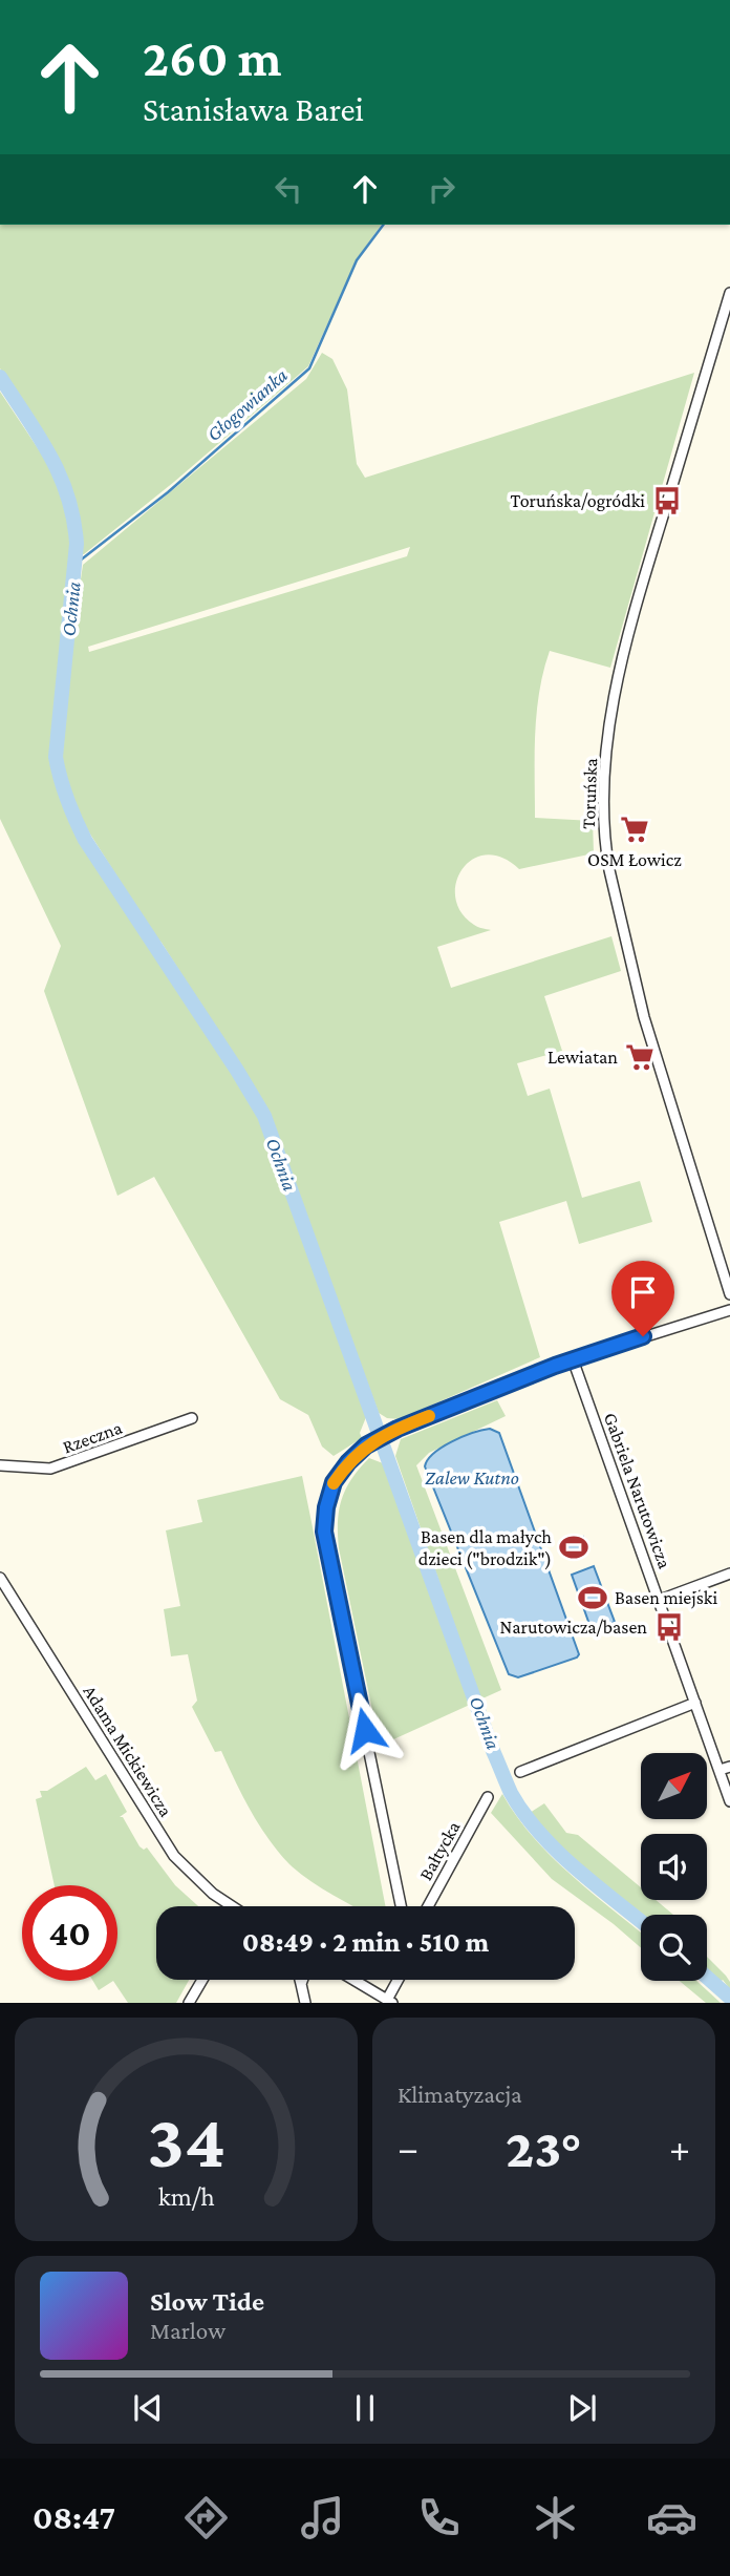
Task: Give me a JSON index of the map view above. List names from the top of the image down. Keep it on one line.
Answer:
{"streets":{"street":["Toruńska","Rzeczna","Gabriela Narutowicza","Adama Mickiewicza","Bałtycka"]},"water":["Głogowianka","Ochnia","Zalew Kutno"],"places":{"bus stop":["Toruńska/ogródki","Narutowicza/basen"],"supermarket":["OSM Łowicz","Lewiatan"],"sports":["Basen dla małych dzieci (\"brodzik\")","Basen miejski"]},"north":"top right","page":{"turn":["260 m","Stanisława Barei"],"limit":"40","trip":"08:49 · 2 min · 510 m","tile":"Klimatyzacja","heat":["−","23°","+"],"song":["Slow Tide","Marlow"],"tabs":"08:47","gauge":["34","km/h"]}}
